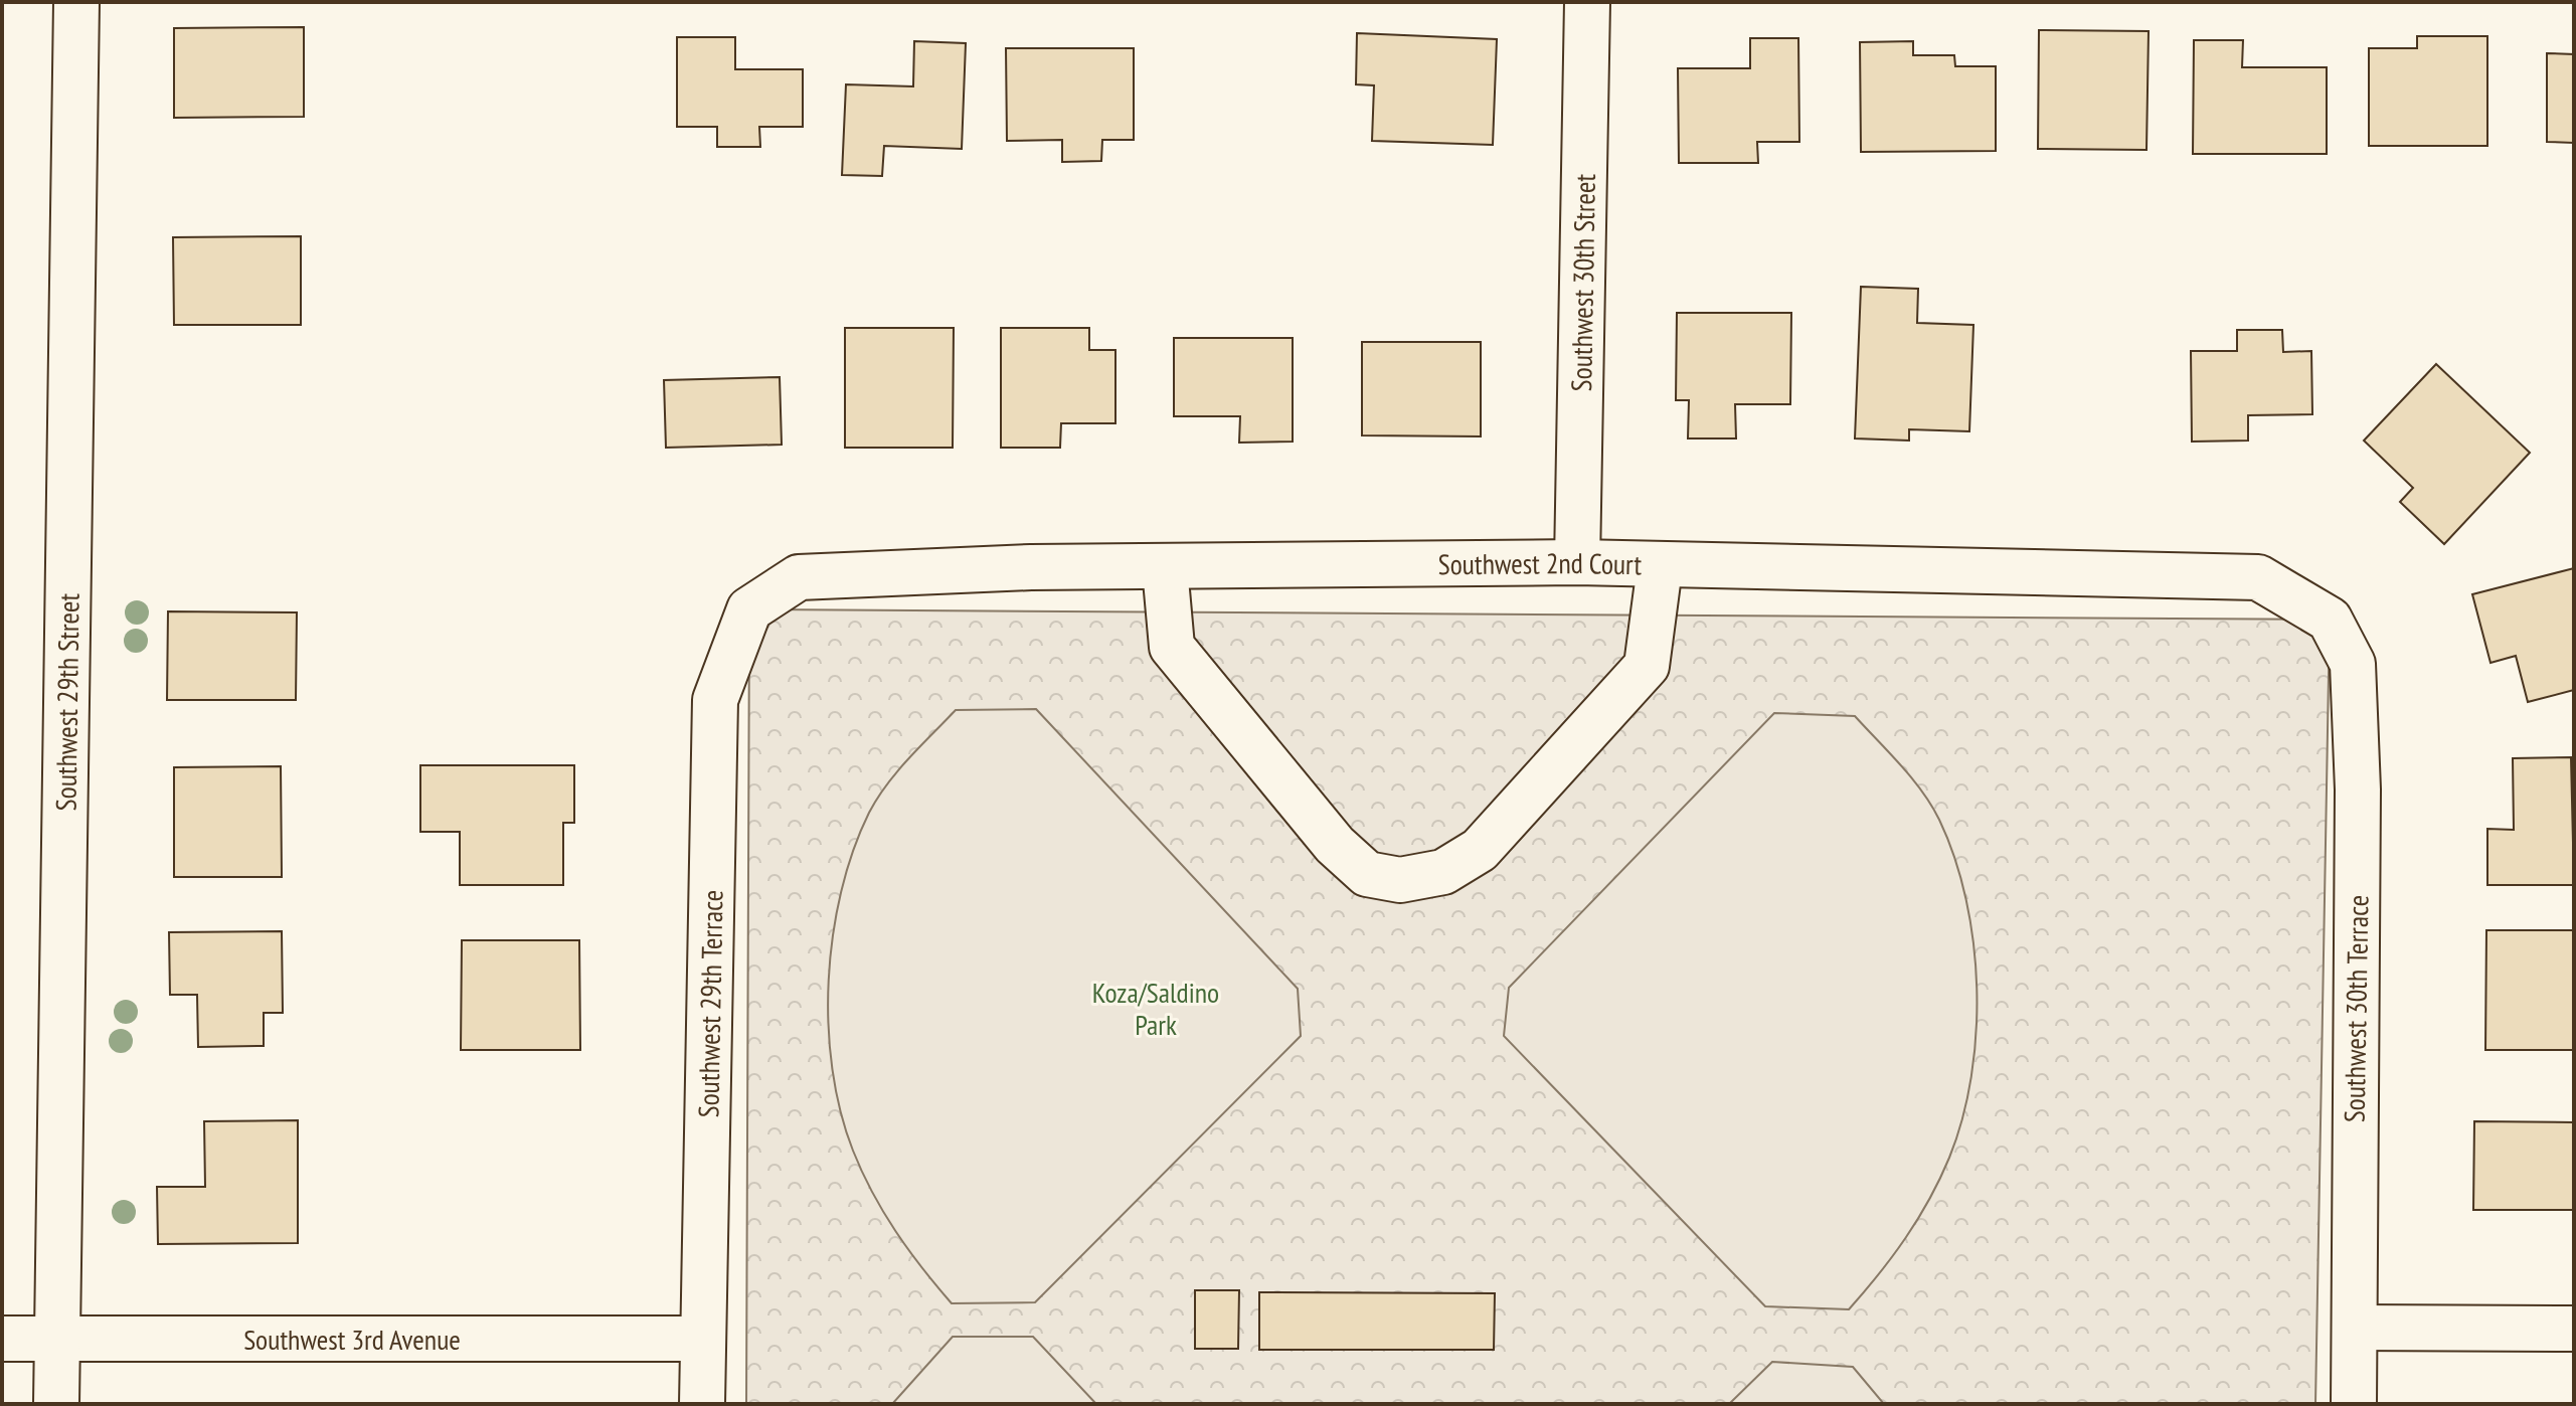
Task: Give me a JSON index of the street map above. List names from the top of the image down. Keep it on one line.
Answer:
{"streets":{"street":["Southwest 30th Street","Southwest 2nd Court","Southwest 29th Street","Southwest 29th Terrace","Southwest 30th Terrace","Southwest 3rd Avenue"]},"crossings":[["Southwest 30th Street","Southwest 2nd Court"],["Southwest 2nd Court","Southwest 29th Terrace"],["Southwest 2nd Court","Southwest 30th Terrace"],["Southwest 29th Street","Southwest 3rd Avenue"],["Southwest 29th Terrace","Southwest 3rd Avenue"]],"parks":["Koza/Saldino Park"]}
